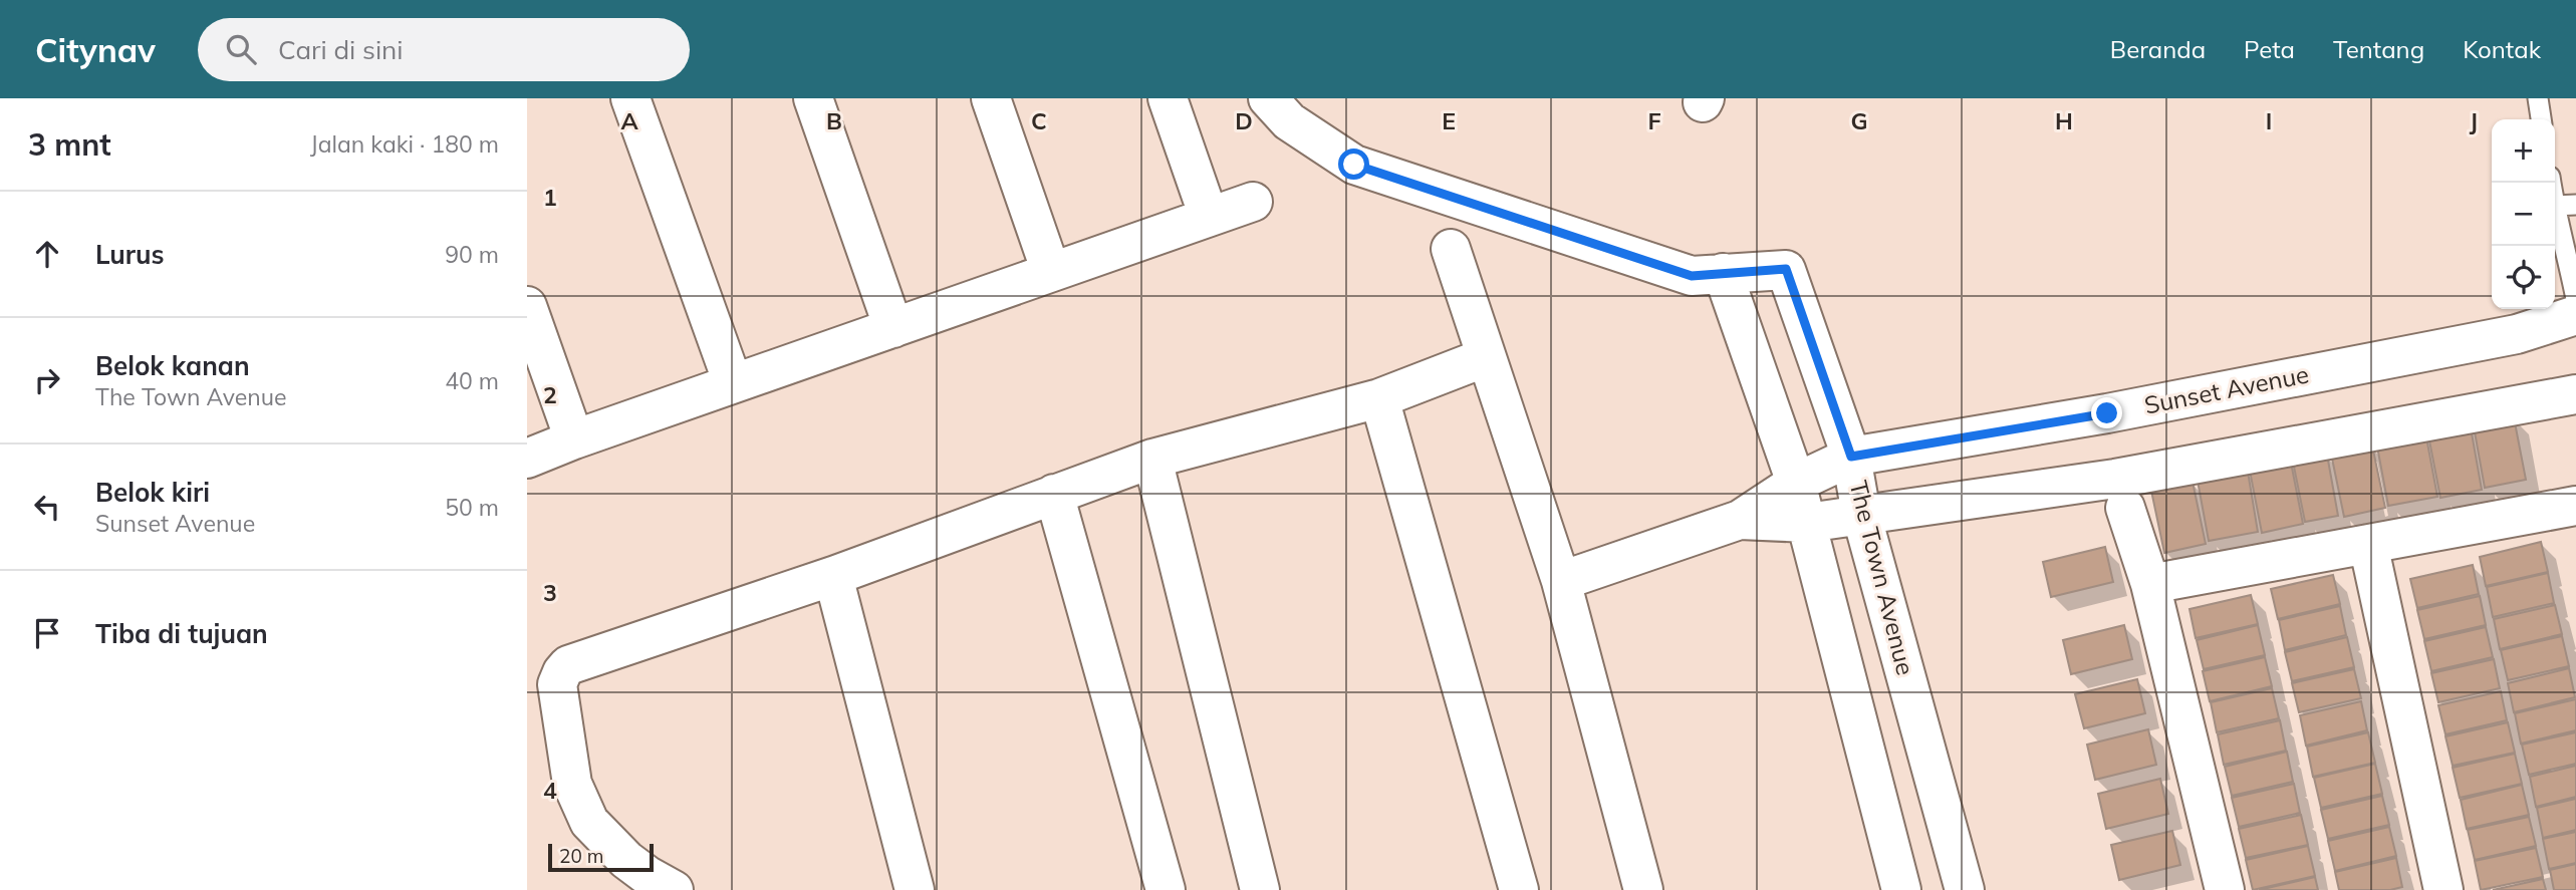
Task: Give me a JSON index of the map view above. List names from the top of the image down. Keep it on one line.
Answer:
{"streets":{"street":["Sunset Avenue","The Town Avenue"]},"crossings":[["Sunset Avenue","The Town Avenue"]],"scale_bar":"20 m","page":{"header":"Citynav","search":"Cari di sini","nav":["Beranda","Peta","Tentang","Kontak"],"heading":["3 mnt","Jalan kaki · 180 m"],"map_buttons":["+","−"],"list":[["Lurus","90 m"],["Belok kanan","The Town Avenue","40 m"],["Belok kiri","Sunset Avenue","50 m"],"Tiba di tujuan"],"scale":"20 m"},"grid":{"columns":["A","B","C","D","E","F","G","H","I","J"],"rows":["1","2","3","4"]}}
